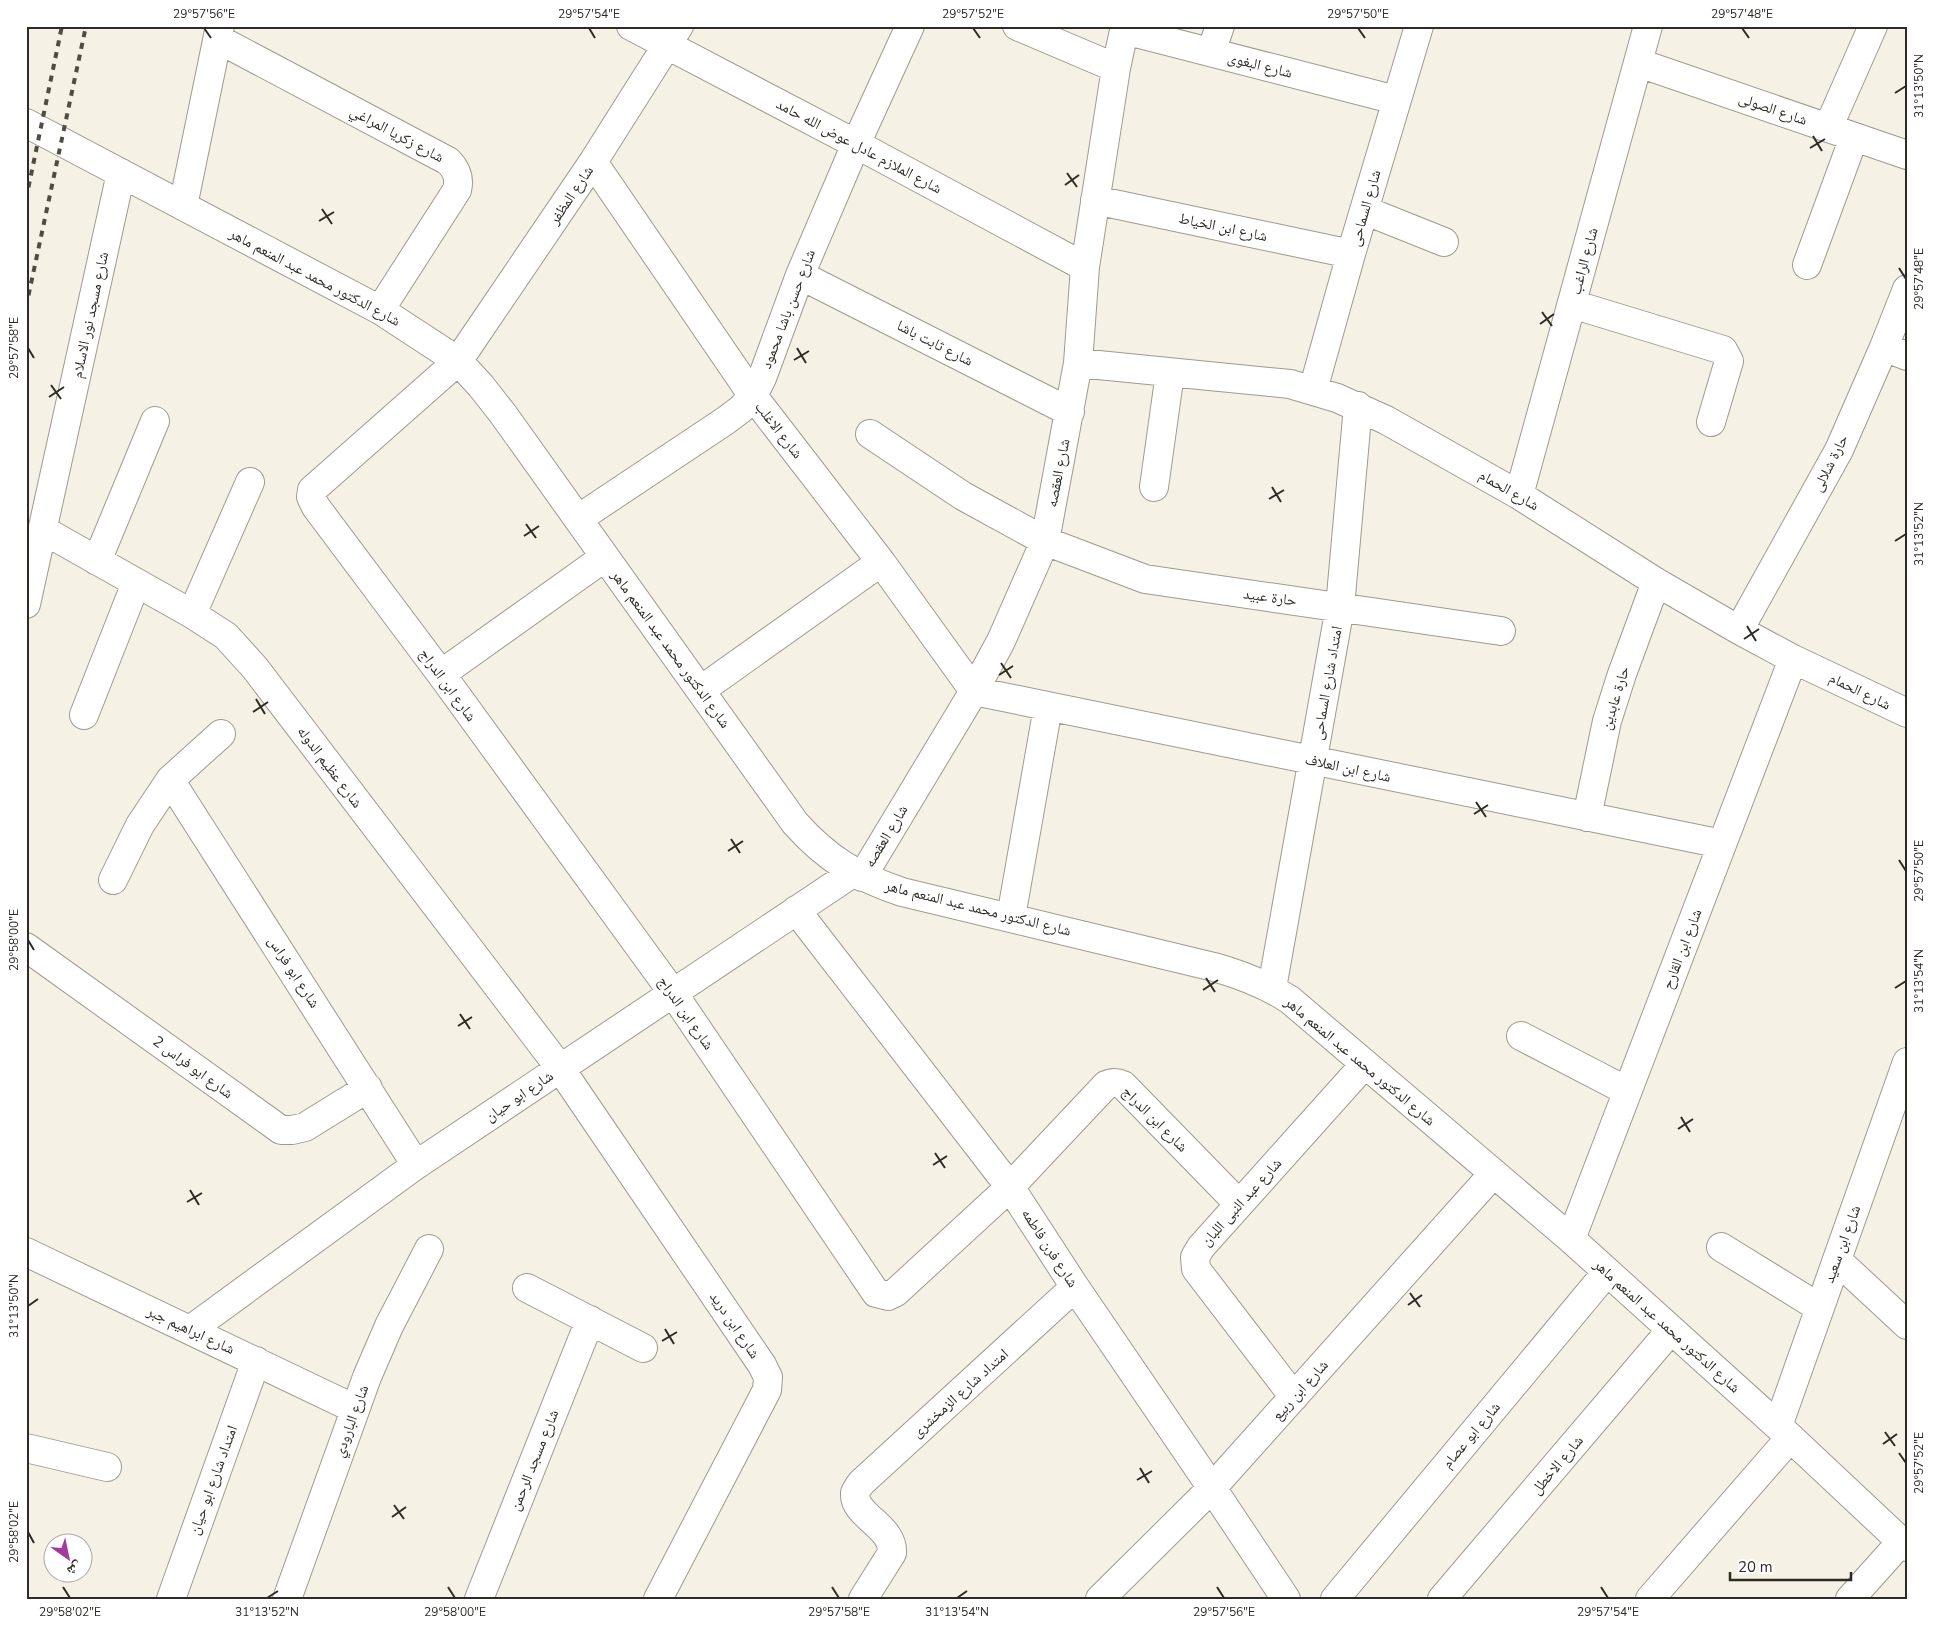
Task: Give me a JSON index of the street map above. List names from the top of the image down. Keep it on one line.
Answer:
{"streets":{"street":["شارع البغوى","شارع الصولى","شارع زكريا المراغي","شارع الملازم عادل عوض الله حامد","شارع المظفر","شارع السماحى","شارع ابن الخياط","شارع الراغب","شارع الدكتور محمد عبد المنعم ماهر","شارع حسن باشا محمود","شارع مسجد نور الاسلام","شارع ثابت باشا","شارع الاغلب","حارة شلالى","شارع العقصه","شارع الحمام","حارة عبيد","امتداد شارع السماحى","شارع ابن الدراج","حارة عابدين","شارع عظيم الدوله","شارع ابن العلاف","شارع ابن القارح","شارع ابو فراس","شارع ابو فراس 2","شارع ابو حيان","شارع عبد النبى اللبان","شارع ابن سعيد","شارع فرن فاطمه","شارع ابن دريد","شارع ابراهيم جبر","شارع ابن ربيع","امتداد شارع الزمخشرى","شارع البارودي","شارع ابو عصام","شارع مسجد الرحمن","شارع الاخطل","امتداد شارع ابو حيان"]},"crossings":[["شارع البغوى","شارع السماحى"],["شارع البغوى","شارع العقصه"],["شارع الصولى","شارع الراغب"],["شارع زكريا المراغي","شارع الدكتور محمد عبد المنعم ماهر"],["شارع الملازم عادل عوض الله حامد","شارع المظفر"],["شارع الملازم عادل عوض الله حامد","شارع حسن باشا محمود"],["شارع الملازم عادل عوض الله حامد","شارع العقصه"],["شارع المظفر","شارع الدكتور محمد عبد المنعم ماهر"],["شارع المظفر","شارع الاغلب"],["شارع المظفر","شارع ابن الدراج"],["شارع السماحى","شارع ابن الخياط"],["شارع السماحى","شارع الحمام"],["شارع ابن الخياط","شارع العقصه"],["شارع الراغب","شارع الحمام"],["شارع الدكتور محمد عبد المنعم ماهر","شارع حسن باشا محمود"],["شارع الدكتور محمد عبد المنعم ماهر","شارع مسجد نور الاسلام"],["شارع الدكتور محمد عبد المنعم ماهر","شارع العقصه"],["شارع الدكتور محمد عبد المنعم ماهر","امتداد شارع السماحى"],["شارع الدكتور محمد عبد المنعم ماهر","شارع ابن الدراج"],["شارع الدكتور محمد عبد المنعم ماهر","شارع ابن القارح"],["شارع الدكتور محمد عبد المنعم ماهر","شارع ابو حيان"],["شارع الدكتور محمد عبد المنعم ماهر","شارع عبد النبى اللبان"],["شارع الدكتور محمد عبد المنعم ماهر","شارع ابن سعيد"],["شارع الدكتور محمد عبد المنعم ماهر","شارع ابن ربيع"],["شارع الدكتور محمد عبد المنعم ماهر","شارع ابو عصام"],["شارع الدكتور محمد عبد المنعم ماهر","شارع الاخطل"],["شارع حسن باشا محمود","شارع ثابت باشا"],["شارع حسن باشا محمود","شارع الاغلب"],["شارع مسجد نور الاسلام","شارع عظيم الدوله"],["شارع ثابت باشا","شارع العقصه"],["شارع الاغلب","شارع العقصه"],["شارع الاغلب","شارع ابن العلاف"],["حارة شلالى","شارع الحمام"],["شارع العقصه","شارع الحمام"],["شارع العقصه","حارة عبيد"],["شارع العقصه","شارع ابن العلاف"],["شارع العقصه","شارع ابو حيان"],["شارع الحمام","امتداد شارع السماحى"],["شارع الحمام","حارة عابدين"],["شارع الحمام","شارع ابن القارح"],["حارة عبيد","امتداد شارع السماحى"],["امتداد شارع السماحى","شارع ابن العلاف"],["شارع ابن الدراج","شارع ابو حيان"],["شارع ابن الدراج","شارع عبد النبى اللبان"],["شارع ابن الدراج","شارع فرن فاطمه"],["حارة عابدين","شارع ابن العلاف"],["شارع عظيم الدوله","شارع ابو حيان"],["شارع عظيم الدوله","شارع ابن دريد"],["شارع ابن العلاف","شارع ابن القارح"],["شارع ابو فراس","شارع ابو فراس 2"],["شارع ابو فراس","شارع ابو حيان"],["شارع ابو حيان","شارع فرن فاطمه"],["شارع ابو حيان","شارع ابن دريد"],["شارع ابو حيان","شارع ابراهيم جبر"],["شارع عبد النبى اللبان","شارع ابن ربيع"],["شارع فرن فاطمه","شارع ابن ربيع"],["شارع فرن فاطمه","امتداد شارع الزمخشرى"],["شارع ابراهيم جبر","شارع البارودي"],["شارع ابراهيم جبر","امتداد شارع ابو حيان"]],"scale_bar":"20 m","north":"bottom right","coordinates":["29°57'56\"E","29°57'54\"E","29°57'52\"E","29°57'50\"E","29°57'48\"E","31°13'50\"N","29°57'58\"E","31°13'52\"N","29°58'00\"E","31°13'54\"N","29°58'02\"E"]}
